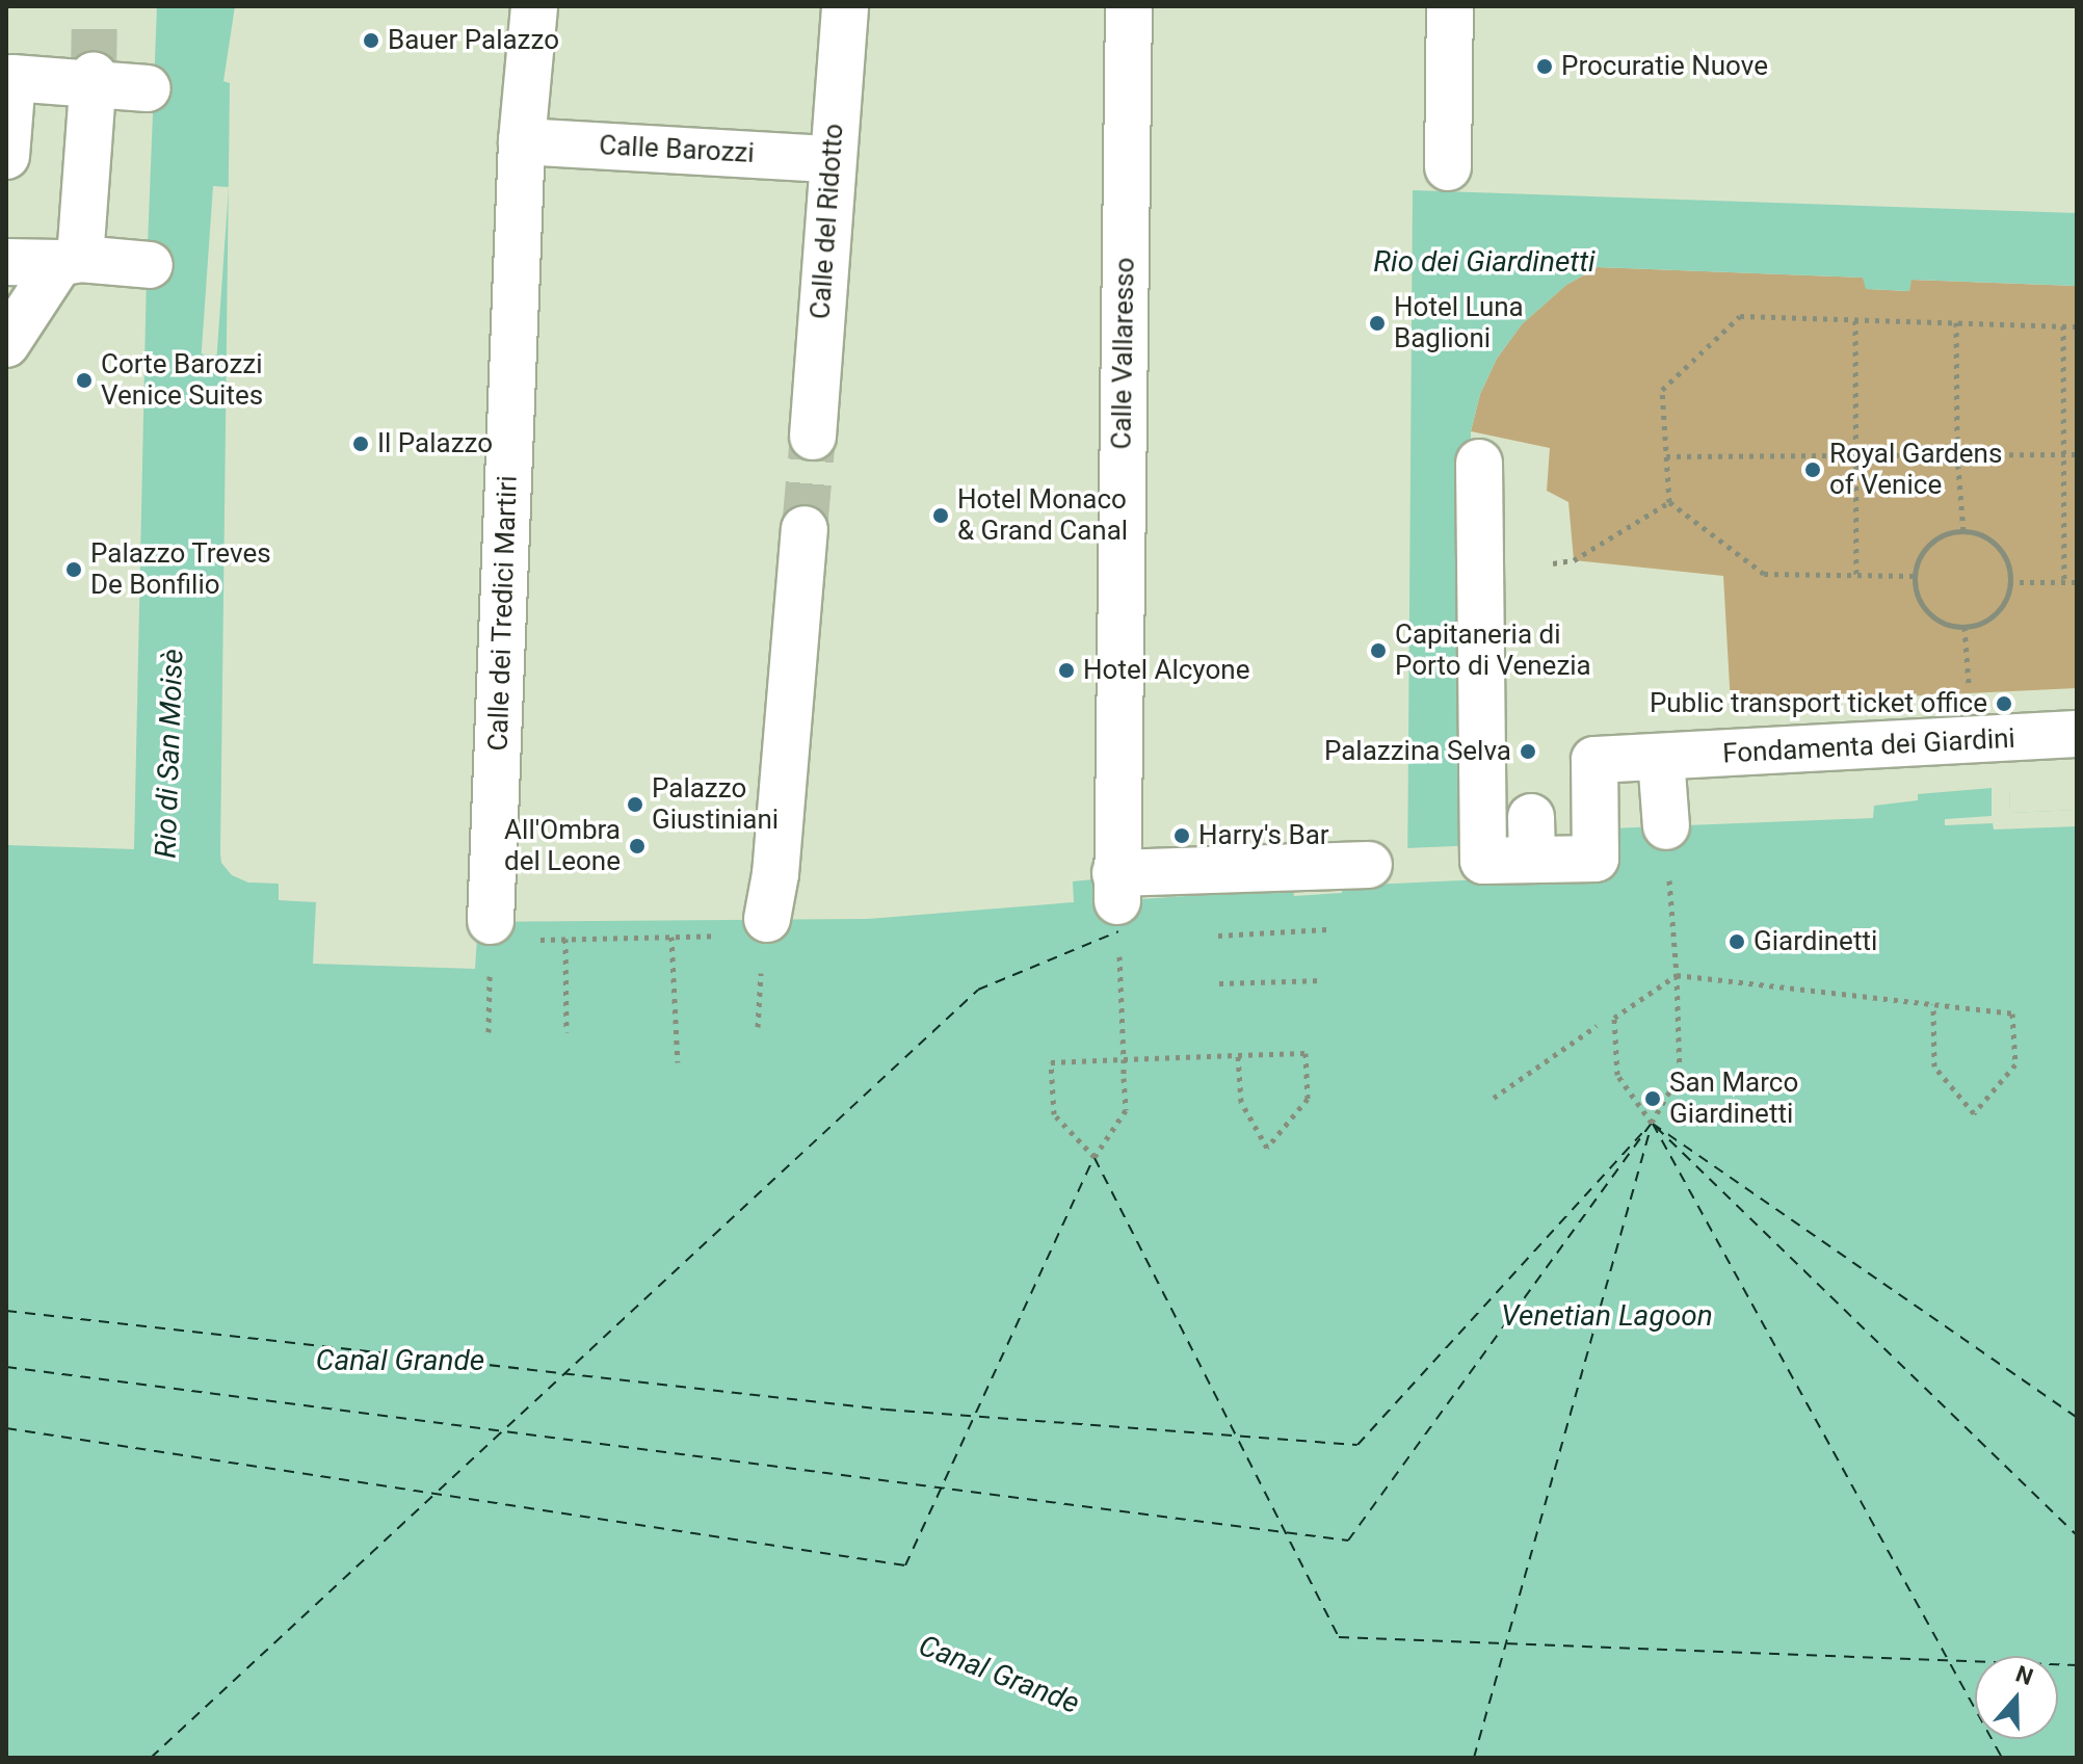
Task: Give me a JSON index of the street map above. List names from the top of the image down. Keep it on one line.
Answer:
{"streets":{"street":["Calle Barozzi","Calle del Ridotto","Calle Vallaresso","Calle dei Tredici Martiri","Fondamenta dei Giardini"]},"crossings":[["Calle Barozzi","Calle del Ridotto"],["Calle Barozzi","Calle dei Tredici Martiri"]],"water":["Rio dei Giardinetti","Rio di San Moisè","Venetian Lagoon","Canal Grande"],"places":["Bauer Palazzo","Procuratie Nuove","Hotel Luna Baglioni","Corte Barozzi Venice Suites","Il Palazzo","Royal Gardens of Venice","Hotel Monaco & Grand Canal","Palazzo Treves De Bonfilio","Capitaneria di Porto di Venezia","Hotel Alcyone","Public transport ticket office","Palazzina Selva","Palazzo Giustiniani","Harry's Bar","All'Ombra del Leone","Giardinetti","San Marco Giardinetti"],"north":"top"}
